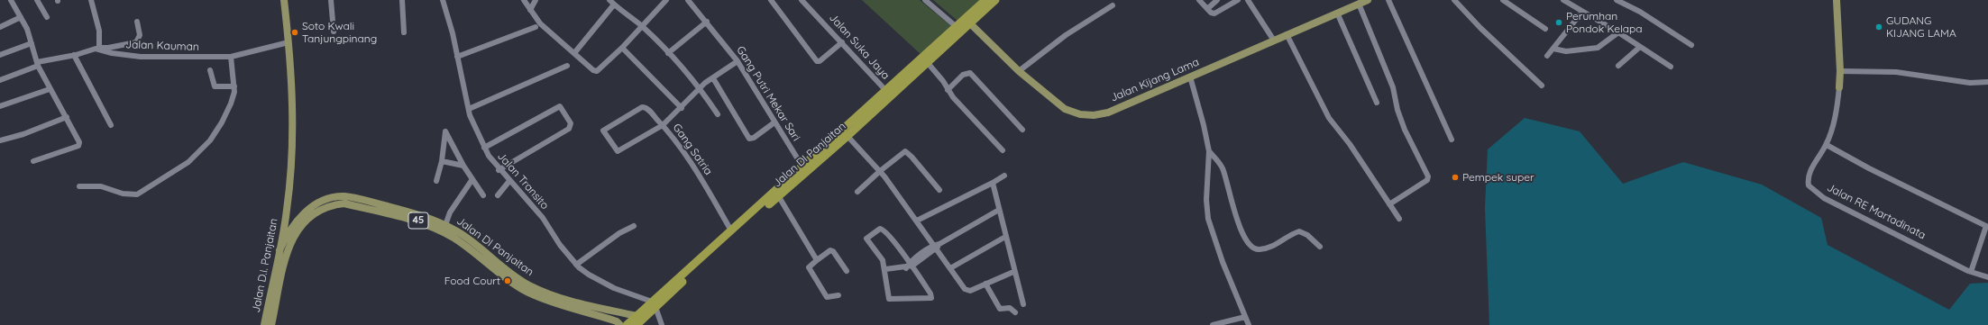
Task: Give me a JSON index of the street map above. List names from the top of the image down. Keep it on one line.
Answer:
{"streets":{"highway":["Jalan DI Panjaitan"],"main road":["Jalan Kijang Lama","Jalan RE Martadinata","45","Jalan D.I. Panjaitan"],"street":["Jalan Kauman","Jalan Suka Jaya","Gang Putri Mekar Sari","Gang Satria","Jalan Transito"]},"crossings":[["Jalan Kauman","45"],["Jalan Suka Jaya","Jalan DI Panjaitan"],["Jalan Kijang Lama","Jalan DI Panjaitan"],["Gang Putri Mekar Sari","Jalan DI Panjaitan"],["Gang Satria","Jalan DI Panjaitan"],["Jalan DI Panjaitan","Jalan Transito"],["Jalan DI Panjaitan","Jalan D.I. Panjaitan"],["45","Jalan D.I. Panjaitan"]],"places":["Perumhan Pondok Kelapa","GUDANG KIJANG LAMA","Soto Kwali Tanjungpinang","Pempek super","Food Court"]}
